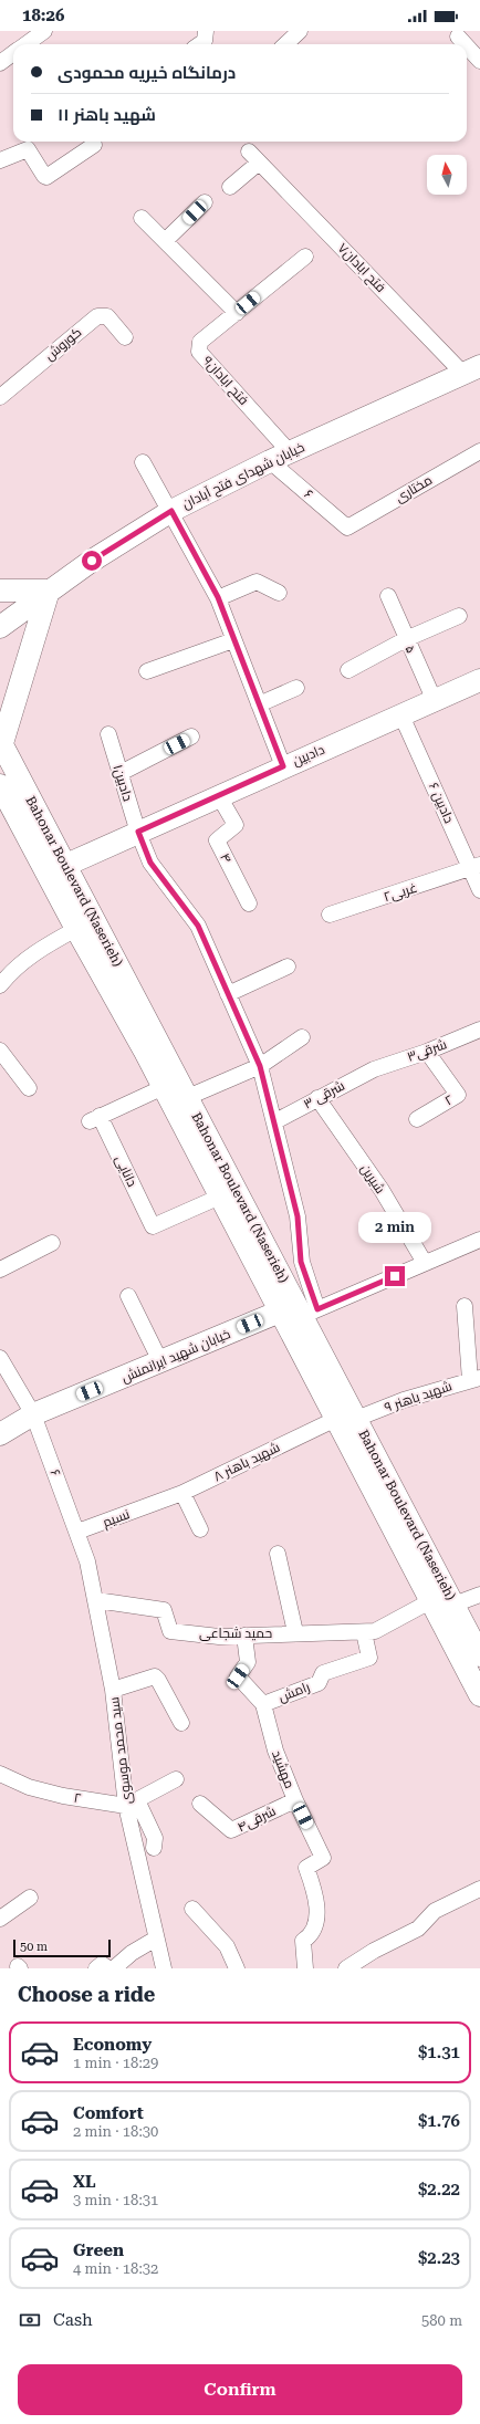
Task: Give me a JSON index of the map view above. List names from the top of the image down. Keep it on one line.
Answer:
{"streets":{"main road":["خیابان شهدای فتح آبادان","دادبین","Bahonar Boulevard (Naserieh)","خیابان شهید ایرانمنش"],"street":["فتح ابادان۷","کوروش","فتح ابادان۹","مختاری","۶","۵","دادبین۱","دادبین ۶","۴","غربی۲","شرقی۳","۳ شرقی","۲","دانایی","شیرین","شهید باهنر ۹","شهید باهنر ۸","نسیم","حمید شجاعی","رامش","سید محمد موسوی","مهشید","شرقی۴"]},"crossings":[["فتح ابادان۷","خیابان شهدای فتح آبادان"],["فتح ابادان۹","خیابان شهدای فتح آبادان"],["خیابان شهدای فتح آبادان","۶"],["مختاری","۶"],["۶","خیابان شهید ایرانمنش"],["۶","نسیم"],["۶","سید محمد موسوی"],["۵","دادبین"],["دادبین","دادبین۱"],["دادبین","دادبین ۶"],["دادبین","۴"],["دادبین","Bahonar Boulevard (Naserieh)"],["دادبین۱","Bahonar Boulevard (Naserieh)"],["دادبین۱","۳ شرقی"],["دادبین ۶","غربی۲"],["Bahonar Boulevard (Naserieh)","دانایی"],["Bahonar Boulevard (Naserieh)","خیابان شهید ایرانمنش"],["Bahonar Boulevard (Naserieh)","شهید باهنر ۹"],["Bahonar Boulevard (Naserieh)","شهید باهنر ۸"],["شرقی۳","۳ شرقی"],["شرقی۳","۲"],["۳ شرقی","شیرین"],["۲","سید محمد موسوی"],["شهید باهنر ۹","شهید باهنر ۸"],["شهید باهنر ۸","نسیم"],["نسیم","سید محمد موسوی"],["حمید شجاعی","رامش"],["حمید شجاعی","سید محمد موسوی"],["رامش","مهشید"],["مهشید","شرقی۴"]],"scale_bar":"50 m","north":"top","page":{"status":"18:26","banner":["درمانگاه خیریه محمودی","شهید باهنر ۱۱"],"bubble":"2 min","scale":"50 m","heading":"Choose a ride","list":[{"name":"Economy","note":"1 min · 18:29","value":"$1.31"},{"name":"Comfort","note":"2 min · 18:30","value":"$1.76"},{"name":"XL","note":"3 min · 18:31","value":"$2.22"},{"name":"Green","note":"4 min · 18:32","value":"$2.23"}],"pay":["Cash","580 m"],"buttons":"Confirm"}}
